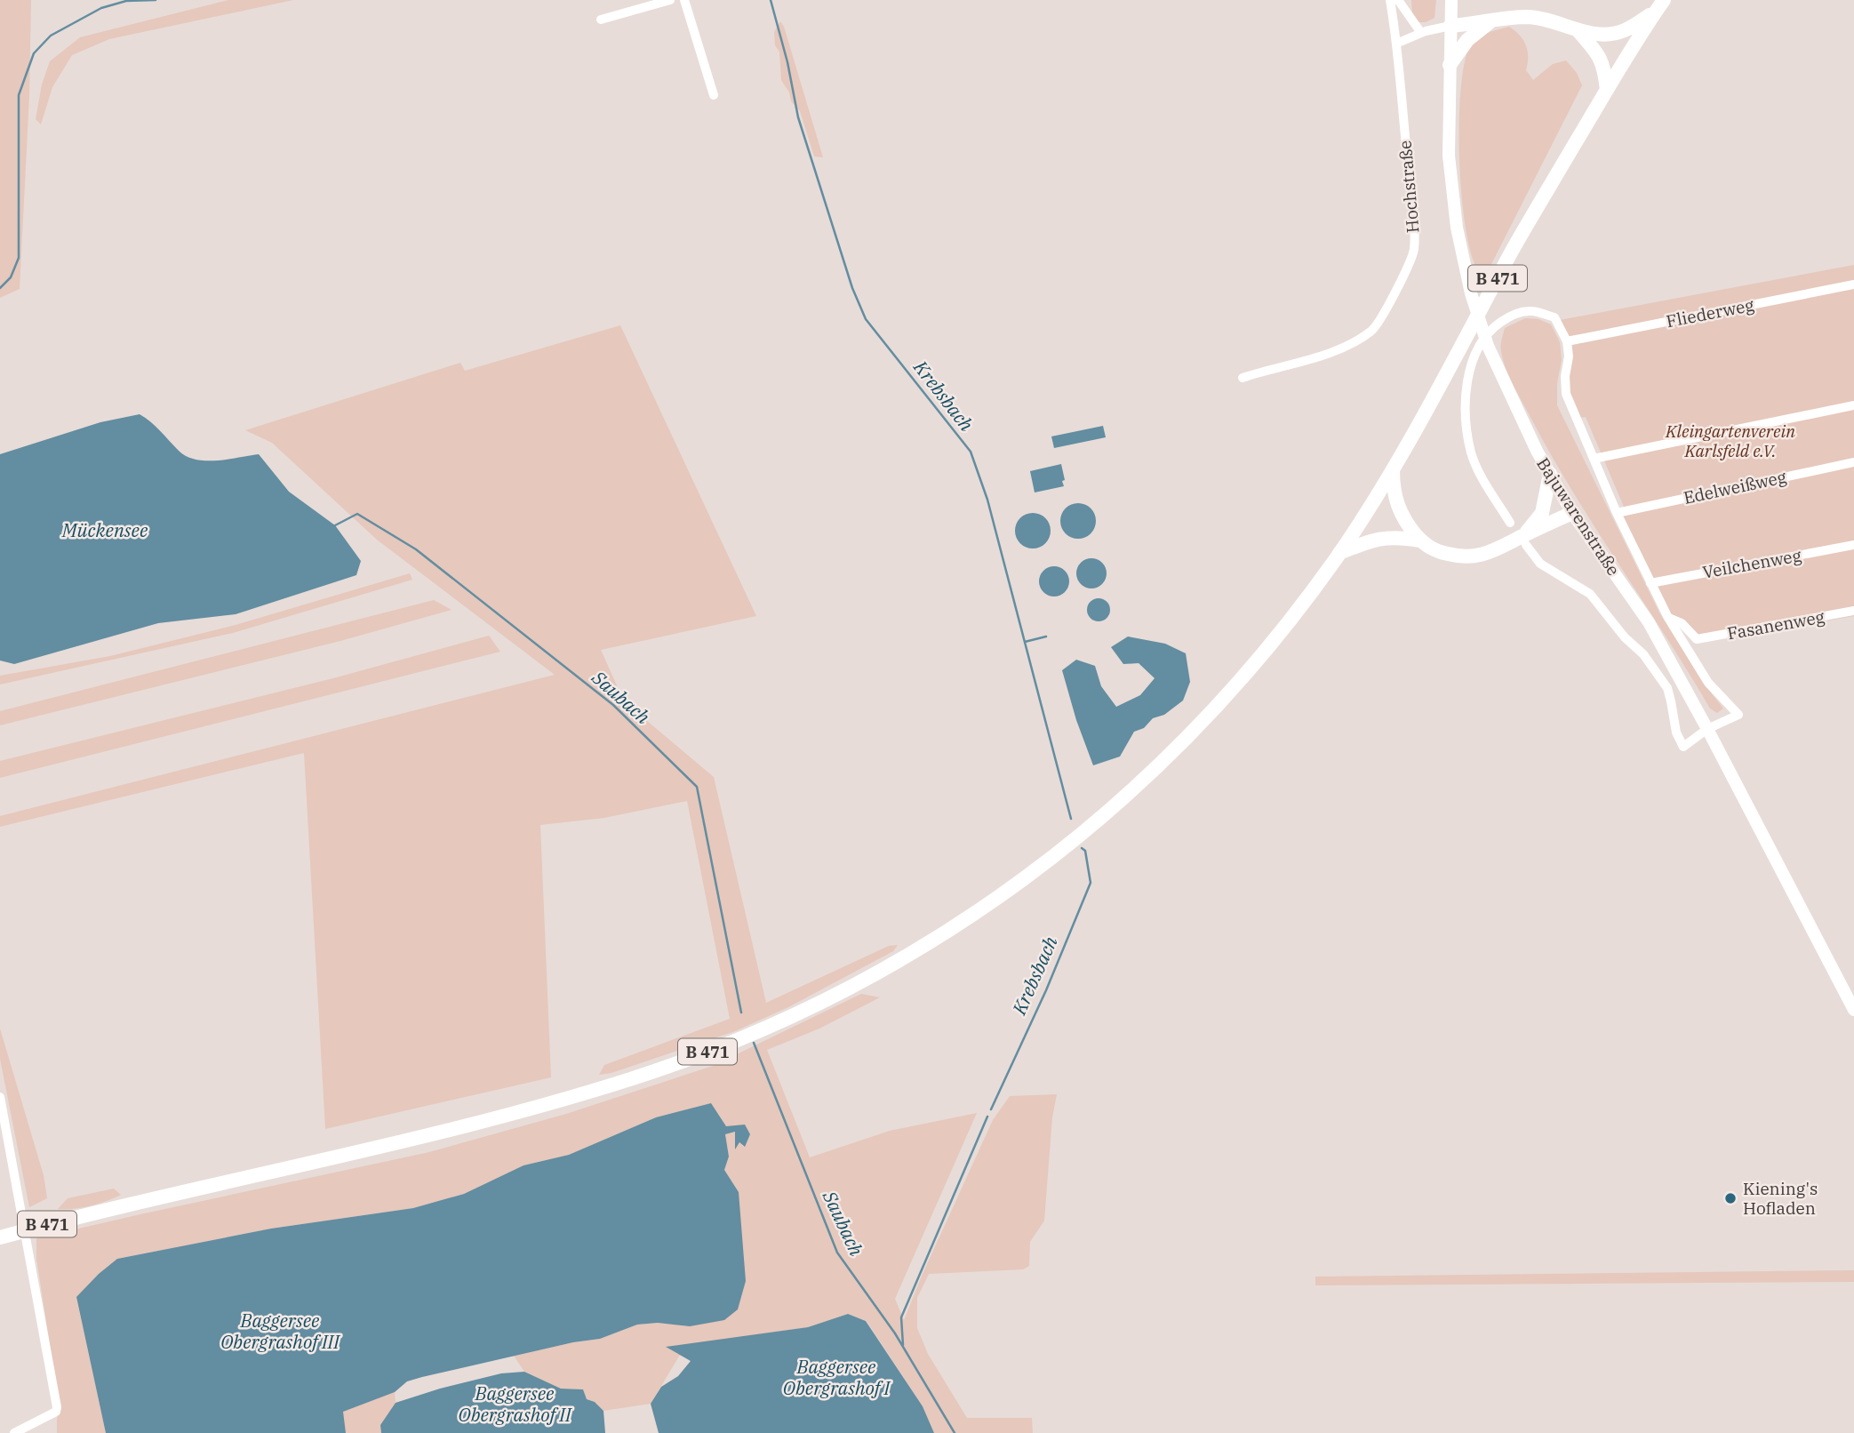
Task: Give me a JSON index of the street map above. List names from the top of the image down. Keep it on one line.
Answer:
{"streets":{"highway":["B 471"],"main road":["Bajuwarenstraße"],"street":["Hochstraße","Fliederweg","Edelweißweg","Veilchenweg","Fasanenweg"]},"crossings":[["Fliederweg","Bajuwarenstraße"],["Edelweißweg","Bajuwarenstraße"],["Bajuwarenstraße","Veilchenweg"],["Bajuwarenstraße","Fasanenweg"]],"water":["Krebsbach","Mückensee","Saubach","Baggersee Obergrashof III","Baggersee Obergrashof I","Baggersee Obergrashof II"],"parks":["Kleingartenverein Karlsfeld e.V."],"places":["Kiening's Hofladen"]}
